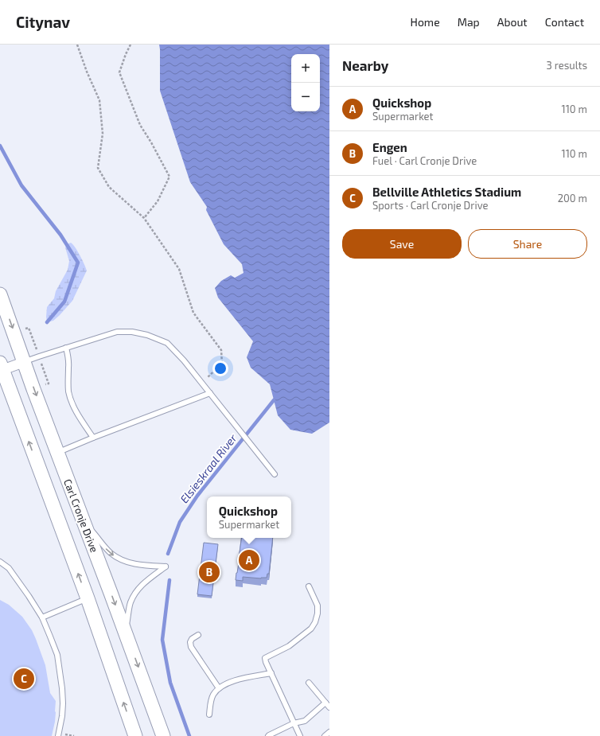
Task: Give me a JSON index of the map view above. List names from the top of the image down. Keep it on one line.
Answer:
{"streets":{"main road":["Carl Cronje Drive"]},"water":["Elsieskraal River"],"page":{"header":"Citynav","nav":["Home","Map","About","Contact"],"heading":["Nearby","3 results"],"map_buttons":["+","−"],"list":[{"mark":"A","name":"Quickshop","note":"Supermarket","value":"110 m"},{"mark":"B","name":"Engen","note":"Fuel · Carl Cronje Drive","value":"110 m"},{"mark":"C","name":"Bellville Athletics Stadium","note":"Sports · Carl Cronje Drive","value":"200 m"}],"buttons":["Save","Share"],"popup":["Quickshop","Supermarket"],"pins":["A","B","C"]}}
